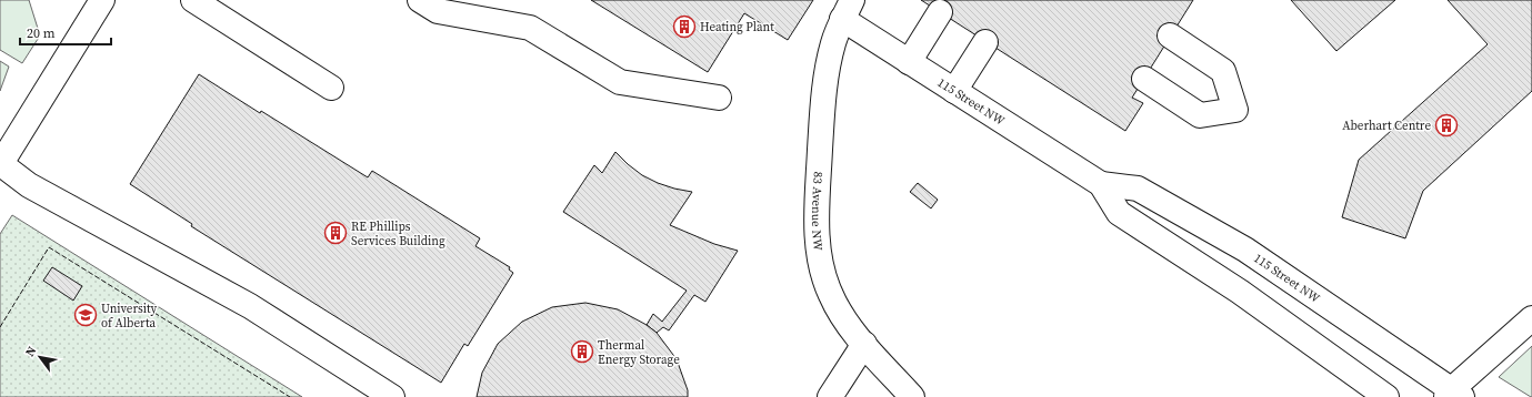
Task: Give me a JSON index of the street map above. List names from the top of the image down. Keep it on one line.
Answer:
{"streets":{"street":["115 Street NW","83 Avenue NW"]},"crossings":[["115 Street NW","83 Avenue NW"]],"places":{"building":["Heating Plant","Aberhart Centre","RE Phillips Services Building","Thermal Energy Storage"],"school or university":["University of Alberta"]},"scale_bar":"20 m","north":"top left"}
